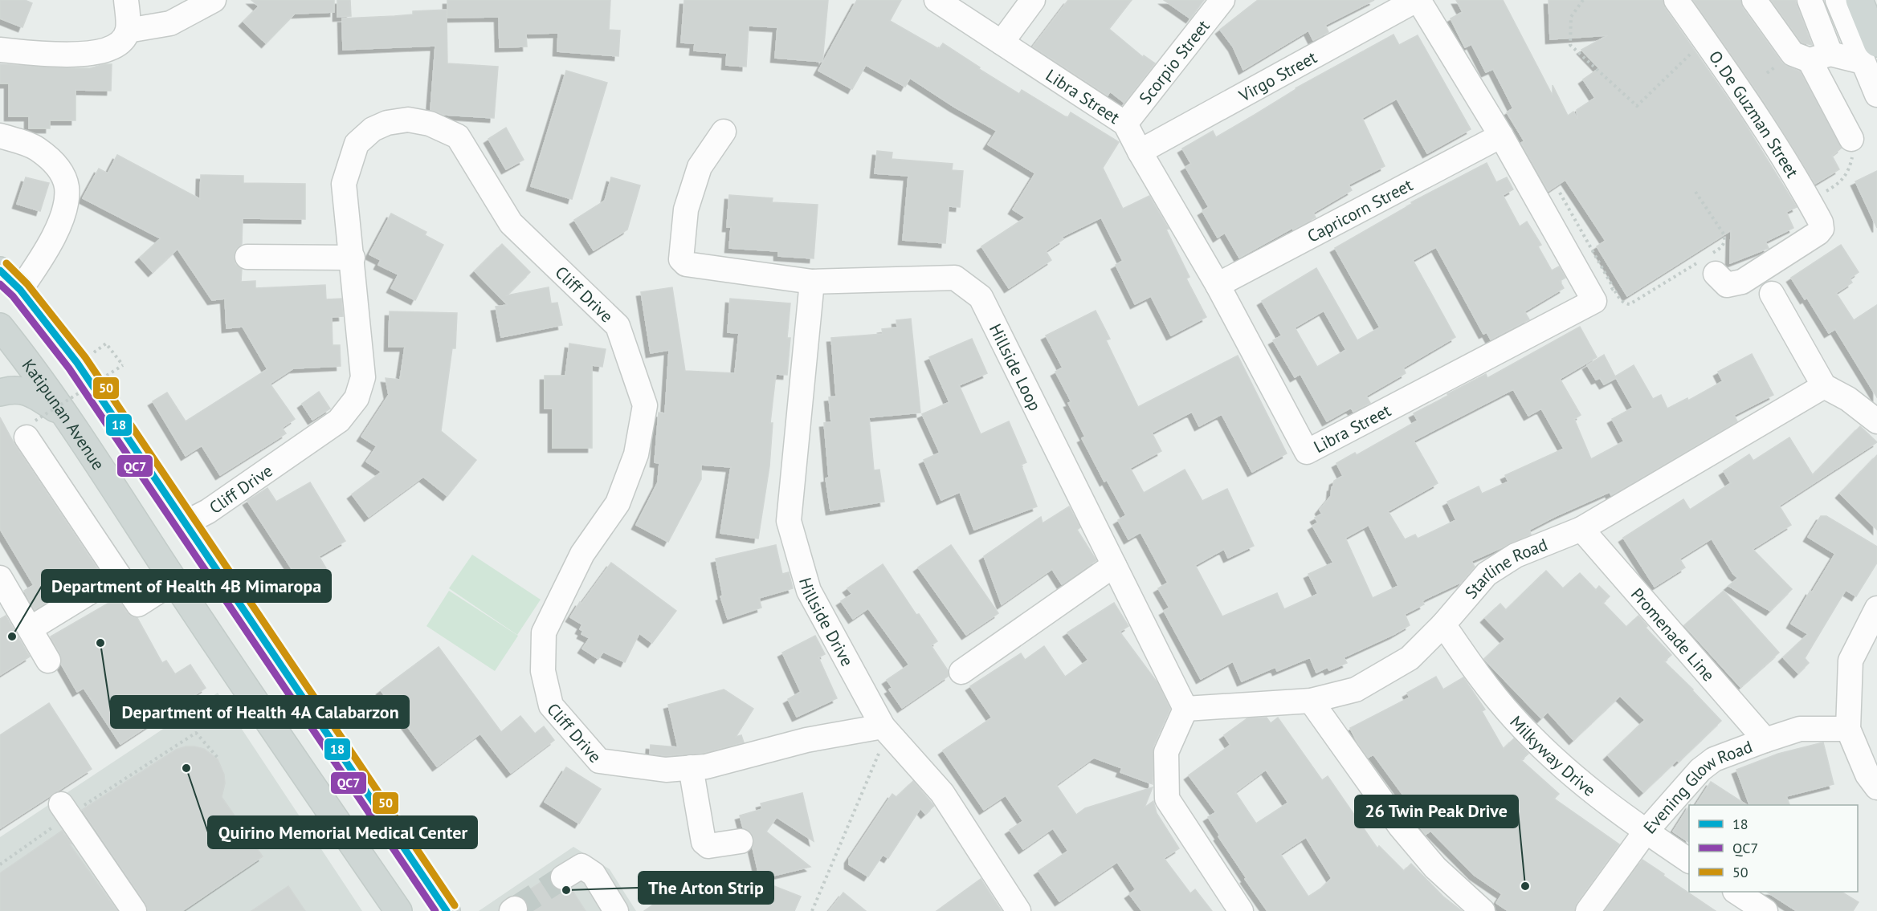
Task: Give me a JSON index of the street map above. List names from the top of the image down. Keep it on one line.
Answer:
{"streets":{"main road":["Katipunan Avenue"],"street":["Scorpio Street","Virgo Street","Libra Street","O. De Guzman Street","Capricorn Street","Cliff Drive","Hillside Loop","Starline Road","Hillside Drive","Promenade Line","Milkyway Drive","Evening Glow Road"]},"crossings":[["Scorpio Street","Libra Street"],["Virgo Street","Libra Street"],["Libra Street","Capricorn Street"],["Cliff Drive","Hillside Drive"],["Hillside Loop","Starline Road"],["Hillside Loop","Hillside Drive"],["Starline Road","Promenade Line"],["Starline Road","Milkyway Drive"],["Promenade Line","Evening Glow Road"],["Milkyway Drive","Evening Glow Road"]],"places":["Department of Health 4B Mimaropa","Department of Health 4A Calabarzon","Quirino Memorial Medical Center","26 Twin Peak Drive","The Arton Strip"],"lines":["transit line 50","transit line 18","transit line QC7"],"legend":["18","QC7","50"]}
